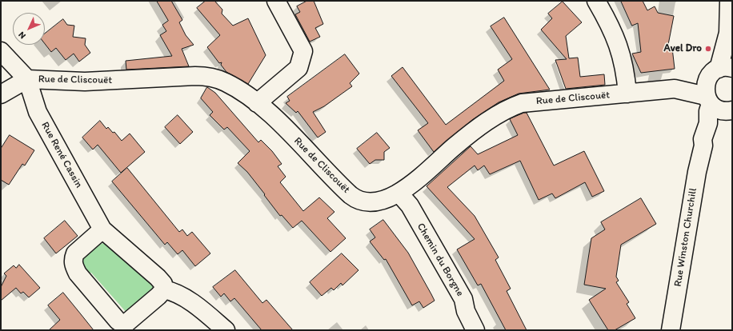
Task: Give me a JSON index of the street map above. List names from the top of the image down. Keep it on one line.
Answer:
{"streets":{"street":["Rue de Cliscouët","Rue René Cassin","Rue Winston Churchill","Chemin du Borgne"]},"crossings":[["Rue de Cliscouët","Rue René Cassin"],["Rue de Cliscouët","Rue Winston Churchill"],["Rue de Cliscouët","Chemin du Borgne"]],"places":["Avel Dro"],"north":"bottom left"}
